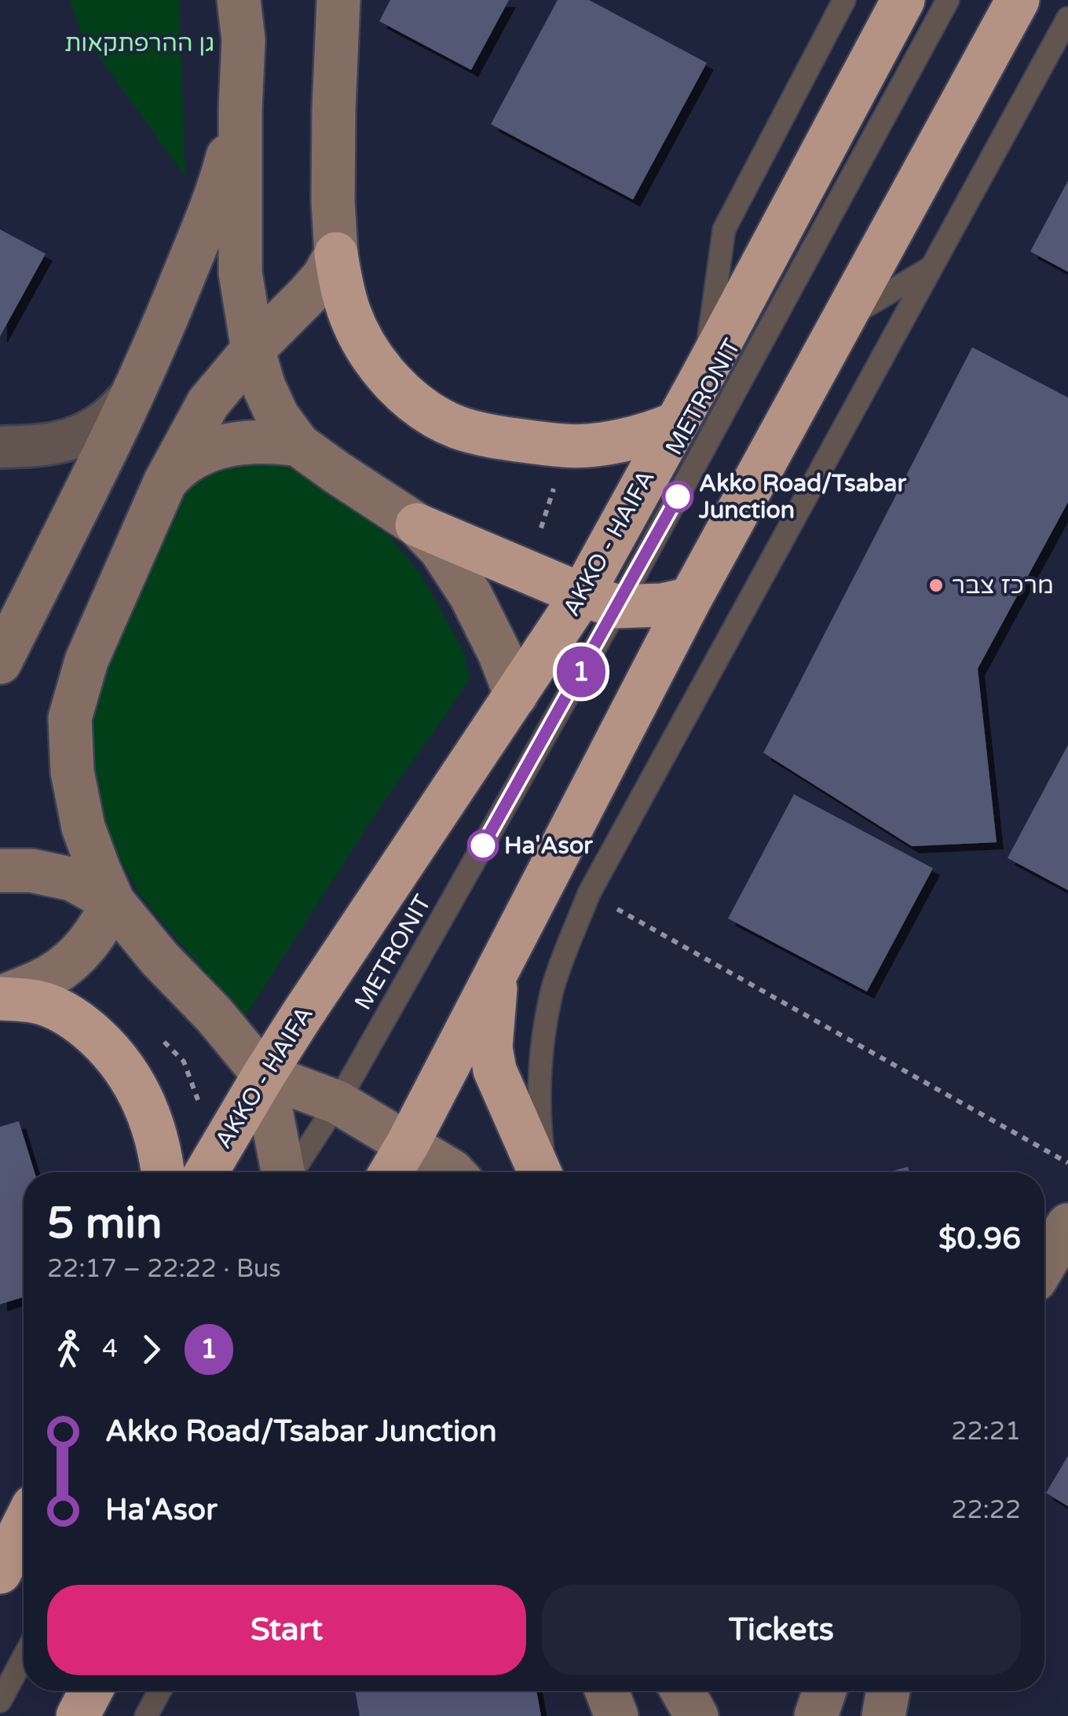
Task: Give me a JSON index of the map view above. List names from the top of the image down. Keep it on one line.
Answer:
{"streets":{"highway":["AKKO - HAIFA"],"lane":["METRONIT"]},"crossings":[["METRONIT","AKKO - HAIFA"]],"parks":["גן ההרפתקאות"],"places":["Akko Road/Tsabar Junction","מרכז צבר","Ha'Asor"],"lines":["bus line 1"],"page":{"on_map":"1","heading":["5 min","22:17 – 22:22 · Bus","$0.96"],"legs":["4","1"],"list":[{"name":"Akko Road/Tsabar Junction","value":"22:21"},{"name":"Ha'Asor","value":"22:22"}],"buttons":["Start","Tickets"]}}
